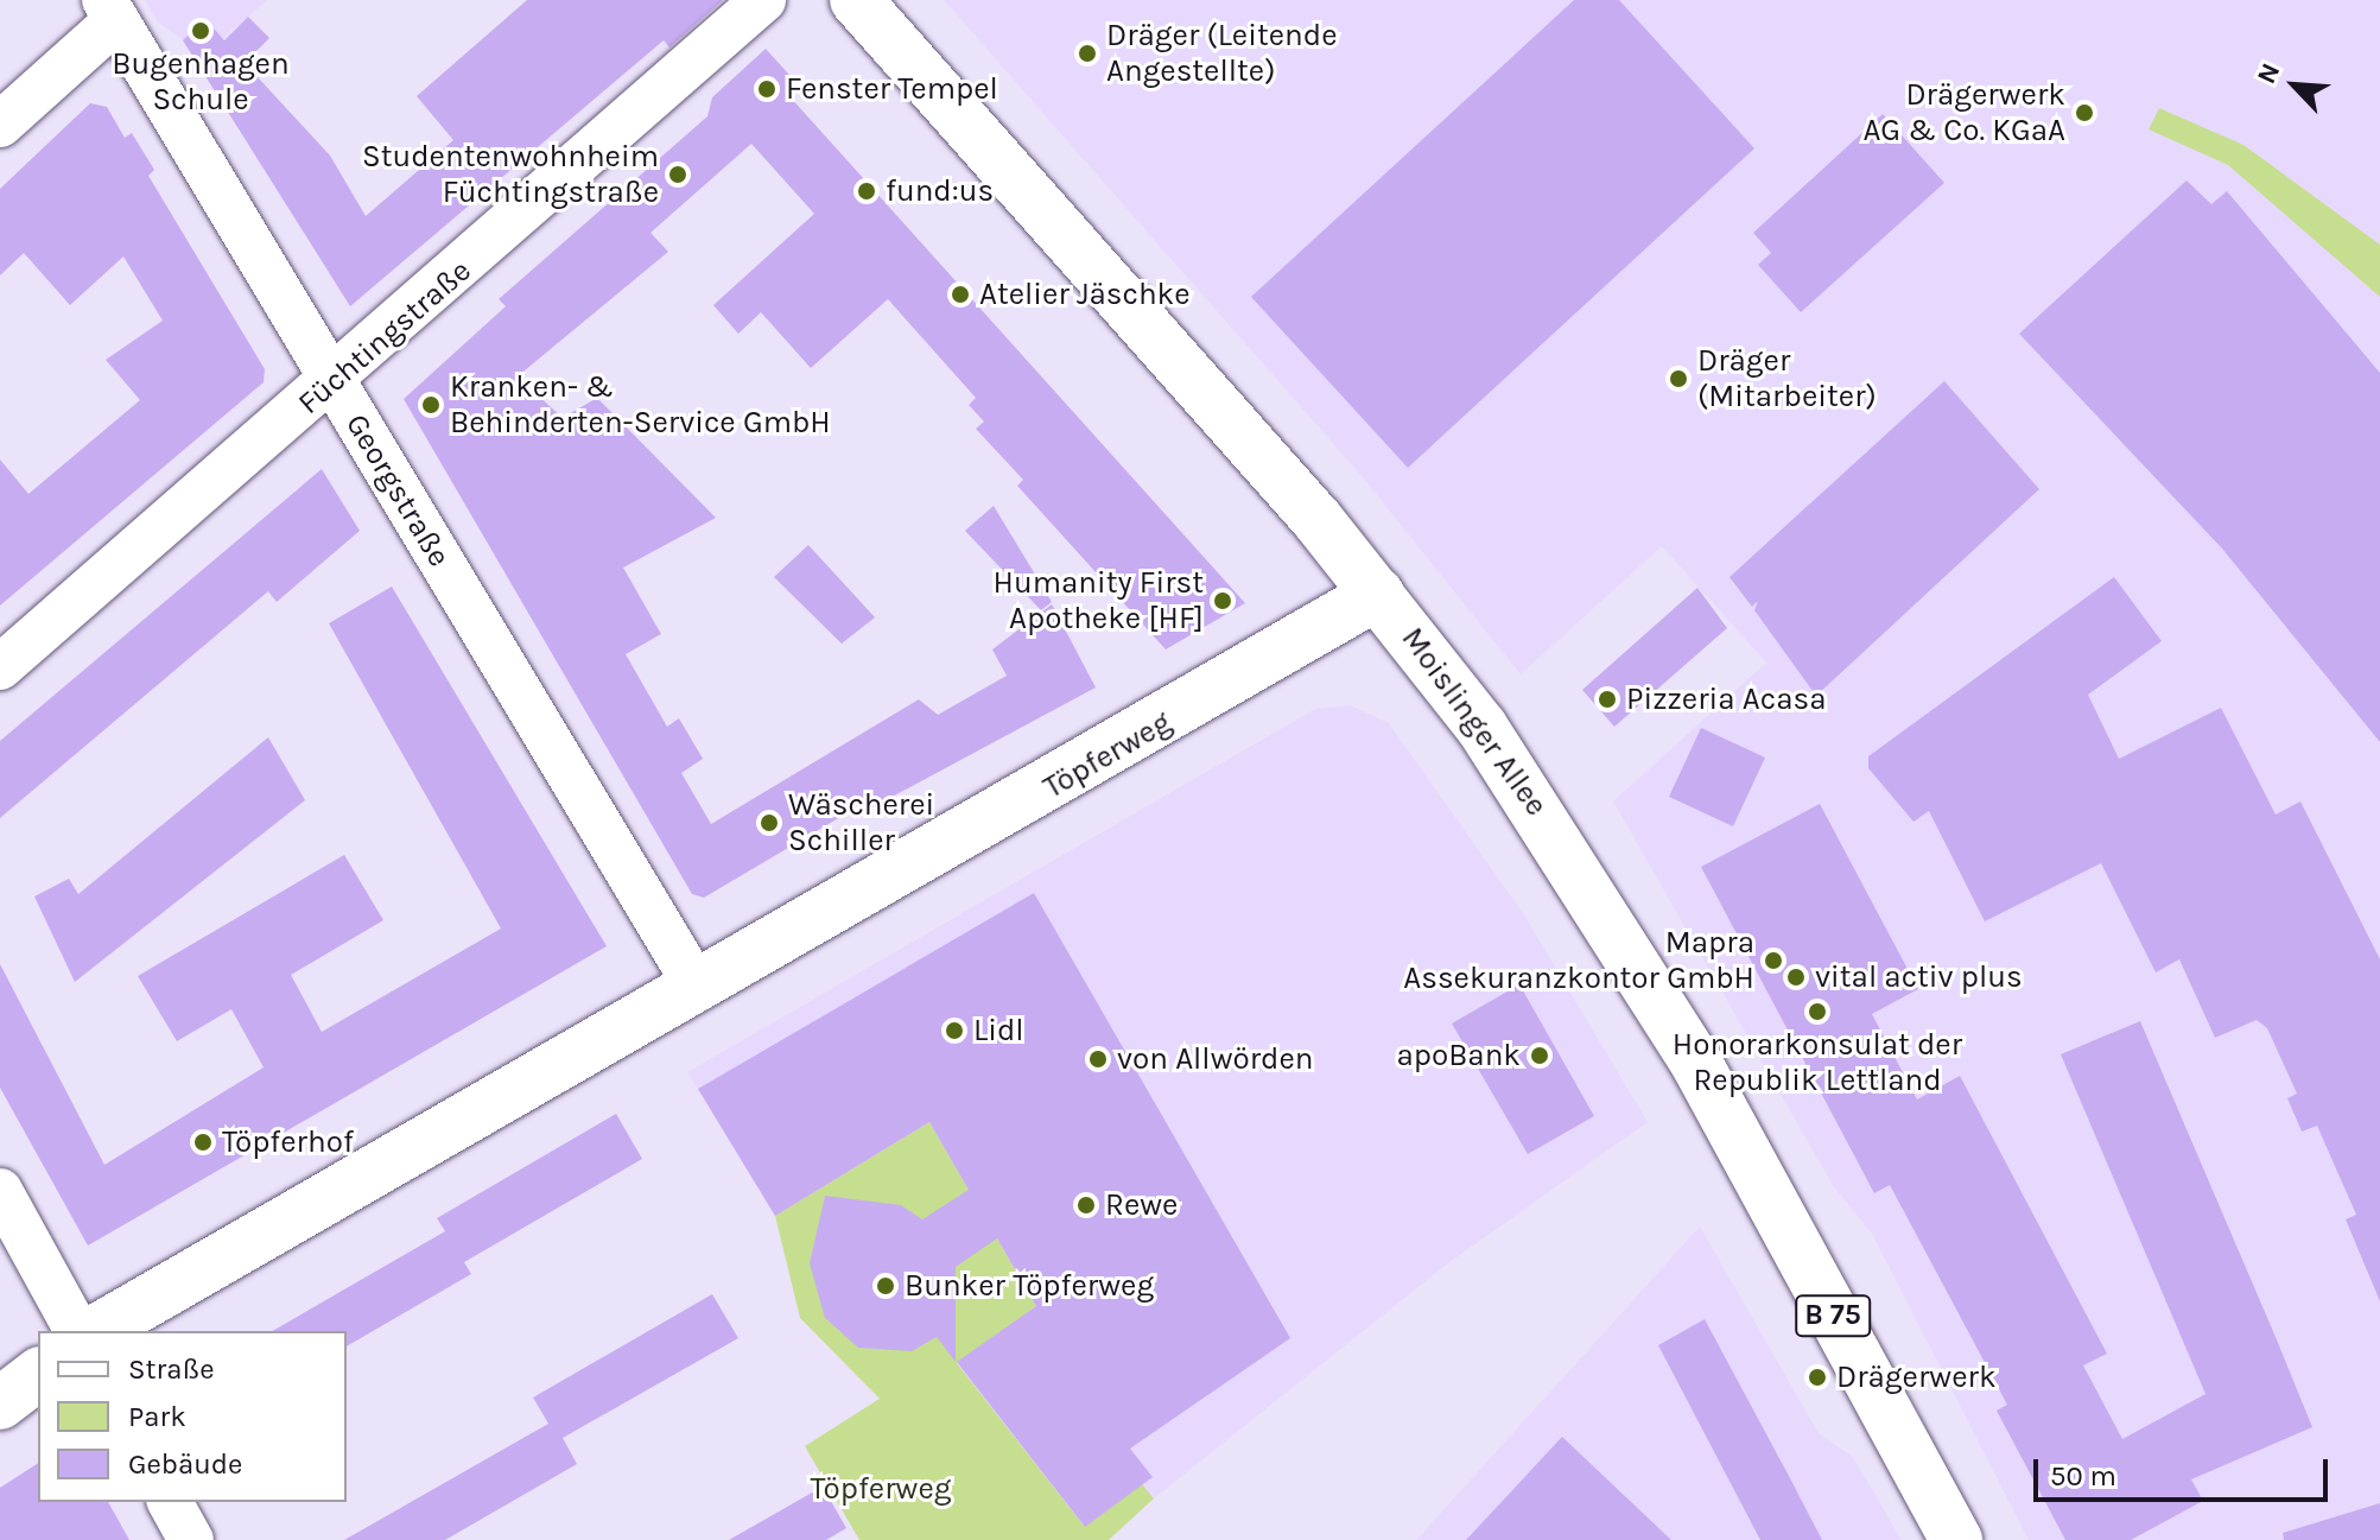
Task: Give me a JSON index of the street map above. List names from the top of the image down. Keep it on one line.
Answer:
{"streets":{"main road":["Moislinger Allee","Töpferweg","B 75"],"street":["Füchtingstraße","Georgstraße"]},"crossings":[["Füchtingstraße","Georgstraße"],["Georgstraße","Töpferweg"],["Moislinger Allee","Töpferweg"]],"parks":["Töpferweg"],"places":["Bugenhagen Schule","Dräger (Leitende Angestellte)","Fenster Tempel","Drägerwerk AG & Co. KGaA","Studentenwohnheim Füchtingstraße","fund:us","Atelier Jäschke","Dräger (Mitarbeiter)","Kranken- & Behinderten-Service GmbH","Humanity First Apotheke [HF]","Pizzeria Acasa","Wäscherei Schiller","Mapra Assekuranzkontor GmbH","vital activ plus","Honorarkonsulat der Republik Lettland","Lidl","apoBank","von Allwörden","Töpferhof","Rewe","Bunker Töpferweg","Drägerwerk"],"legend":["Straße","Park","Gebäude"],"scale_bar":"50 m","north":"top left"}
